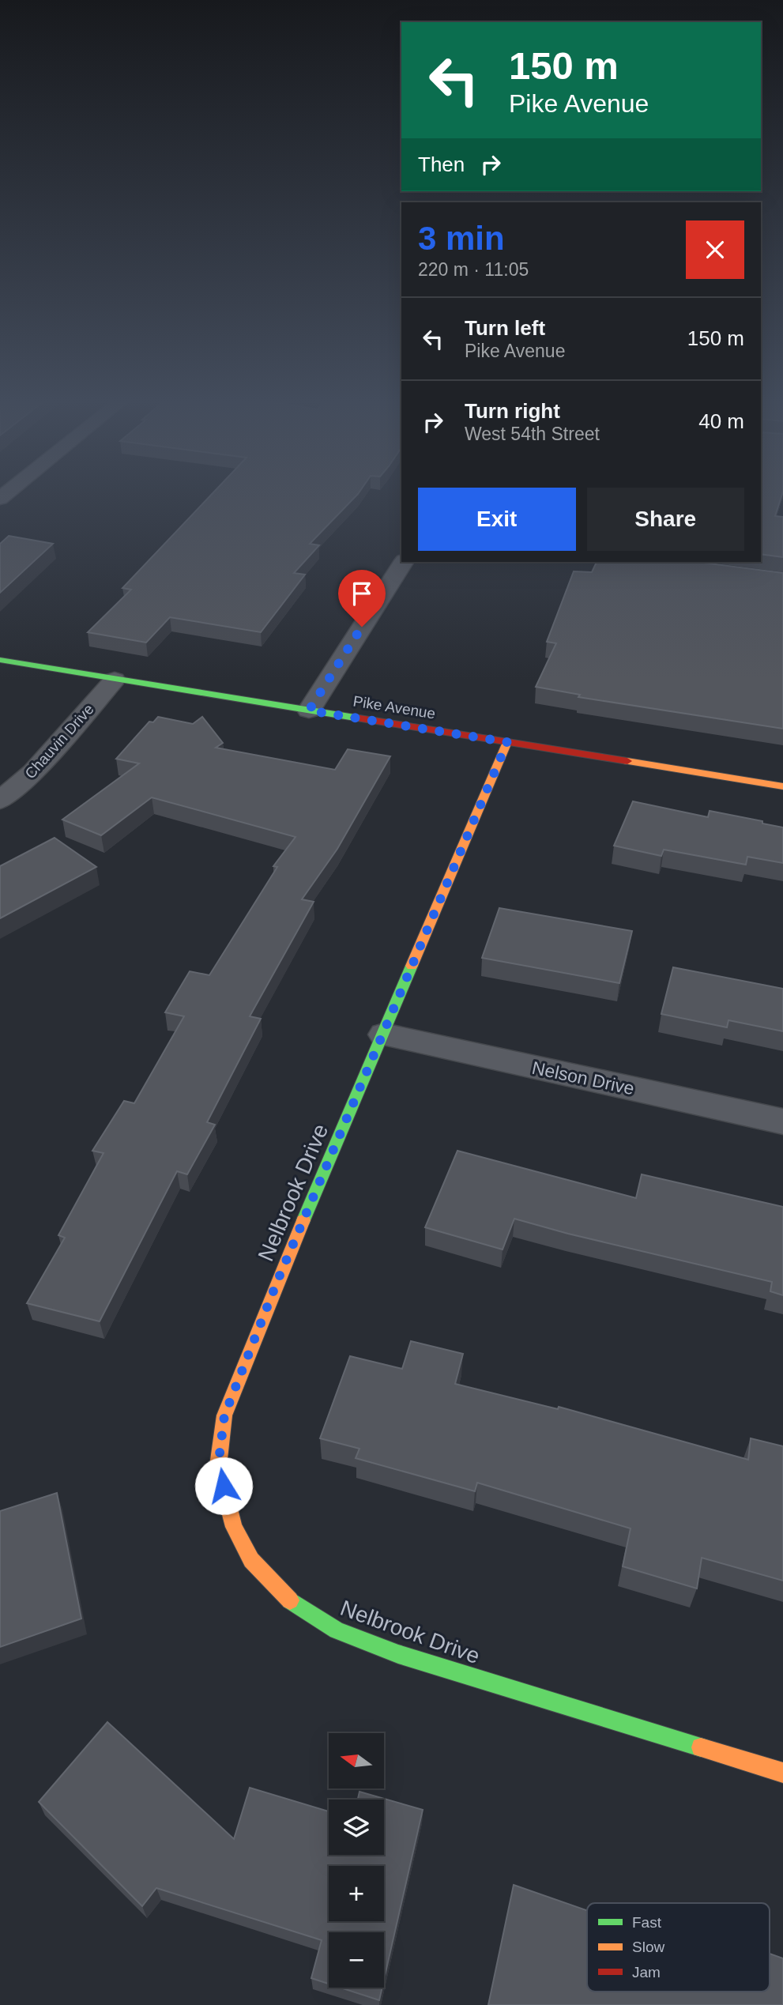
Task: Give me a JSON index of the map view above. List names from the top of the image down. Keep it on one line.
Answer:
{"streets":{"street":["Pike Avenue","Chauvin Drive","Nelson Drive","Nelbrook Drive"]},"crossings":[["Pike Avenue","Chauvin Drive"],["Pike Avenue","Nelbrook Drive"],["Nelson Drive","Nelbrook Drive"]],"legend":["Fast","Slow","Jam"],"north":"left","page":{"turn":["150 m","Pike Avenue"],"then":"Then","heading":["3 min","220 m · 11:05"],"list":[{"name":"Turn left","note":"Pike Avenue","value":"150 m"},{"name":"Turn right","note":"West 54th Street","value":"40 m"}],"buttons":["Exit","Share"],"map_buttons":["+","−"]}}
